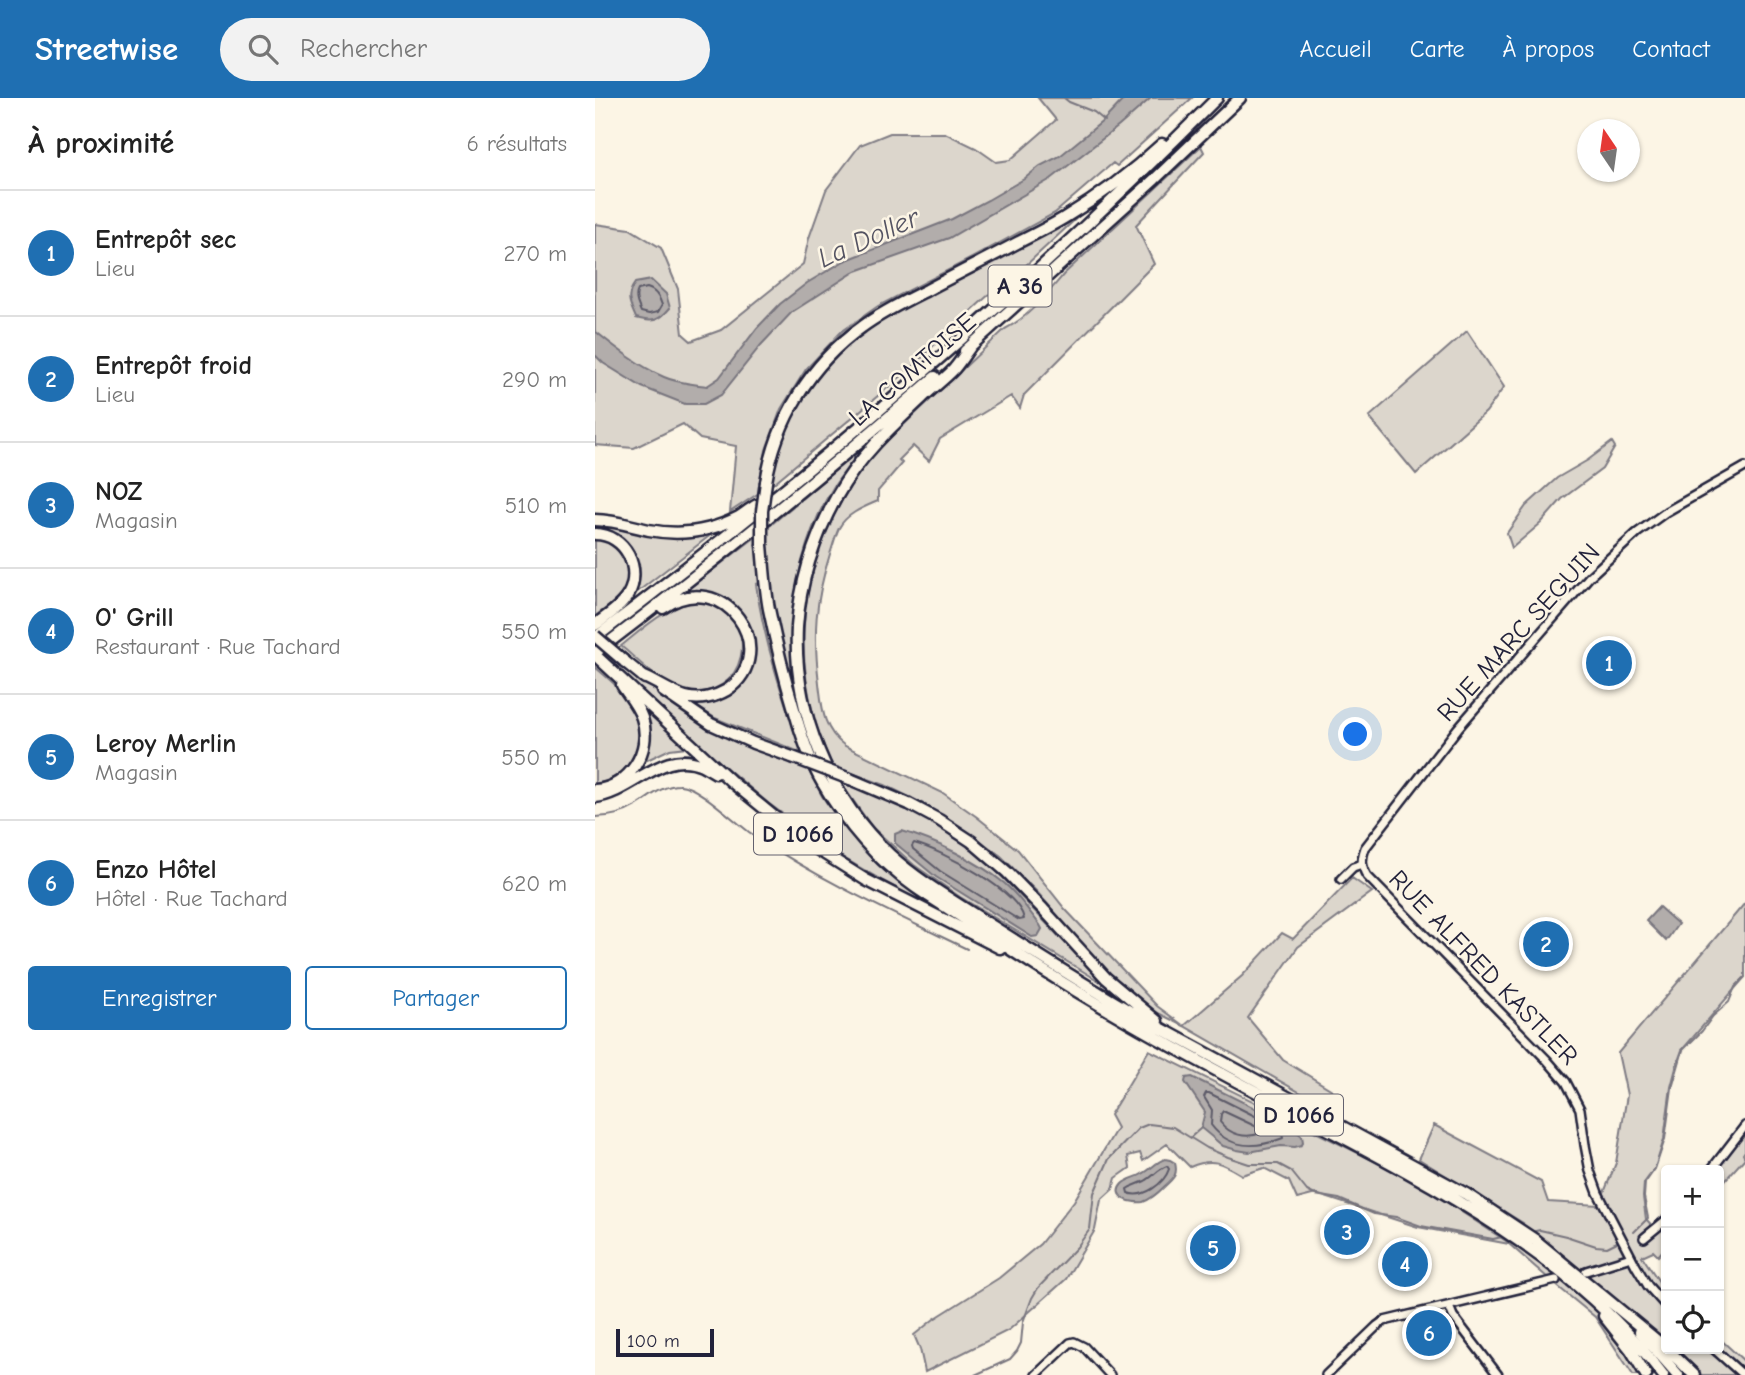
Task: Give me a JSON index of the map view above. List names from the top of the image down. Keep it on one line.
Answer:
{"streets":{"highway":["A 36","LA COMTOISE","D 1066"],"street":["RUE MARC SEGUIN","RUE ALFRED KASTLER"]},"crossings":[["LA COMTOISE","D 1066"],["RUE MARC SEGUIN","RUE ALFRED KASTLER"]],"water":["La Doller"],"scale_bar":"100 m","north":"top","page":{"header":"Streetwise","search":"Rechercher","nav":["Accueil","Carte","À propos","Contact"],"heading":["À proximité","6 résultats"],"list":[{"mark":"1","name":"Entrepôt sec","note":"Lieu","value":"270 m"},{"mark":"2","name":"Entrepôt froid","note":"Lieu","value":"290 m"},{"mark":"3","name":"NOZ","note":"Magasin","value":"510 m"},{"mark":"4","name":"O' Grill","note":"Restaurant · Rue Tachard","value":"550 m"},{"mark":"5","name":"Leroy Merlin","note":"Magasin","value":"550 m"},{"mark":"6","name":"Enzo Hôtel","note":"Hôtel · Rue Tachard","value":"620 m"}],"pins":["1","2","3","5","4","6"],"buttons":["Enregistrer","Partager"],"map_buttons":["+","−"],"scale":"100 m"}}
